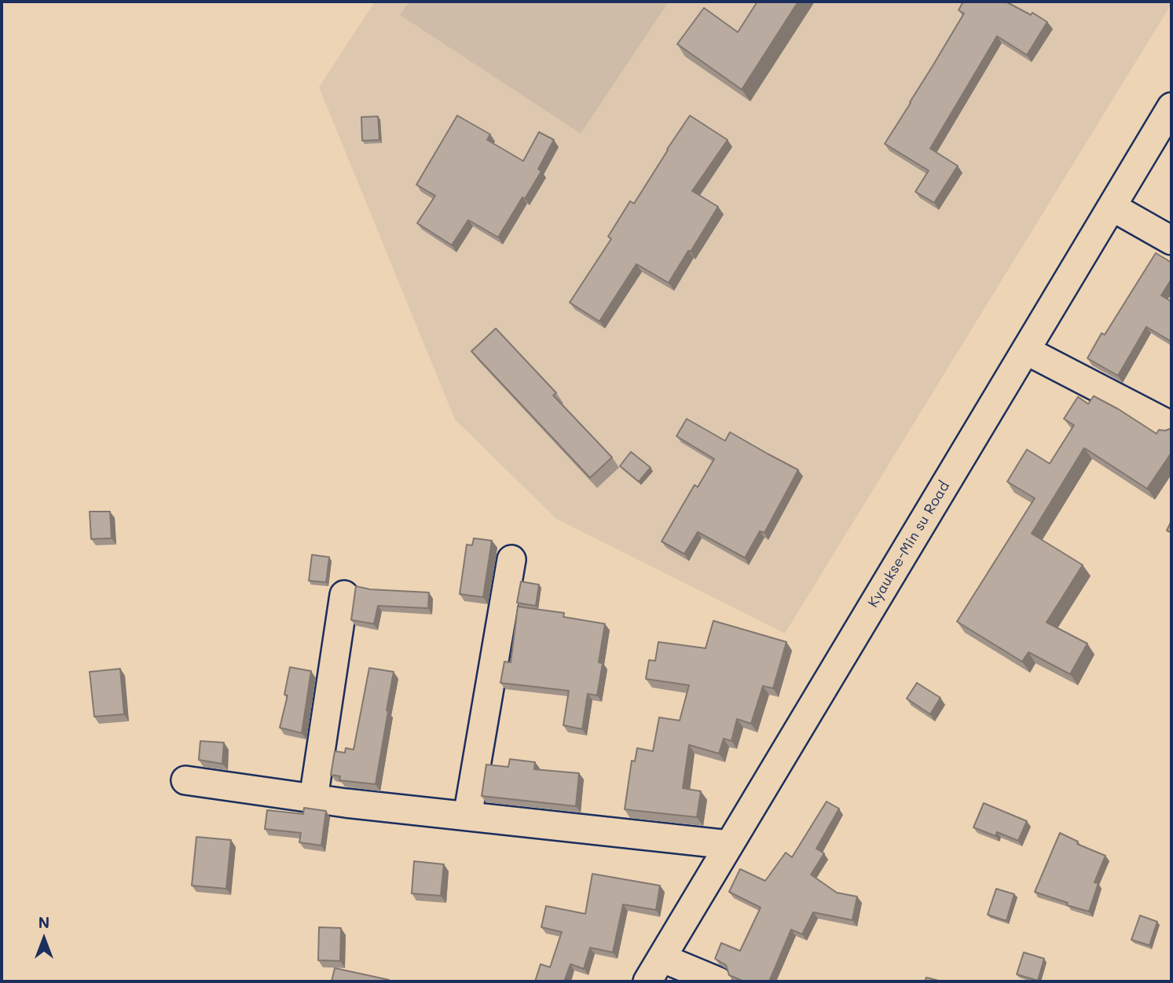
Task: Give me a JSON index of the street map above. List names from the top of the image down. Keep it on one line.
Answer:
{"streets":{"street":["Kyaukse-Min su Road"]},"north":"top"}
